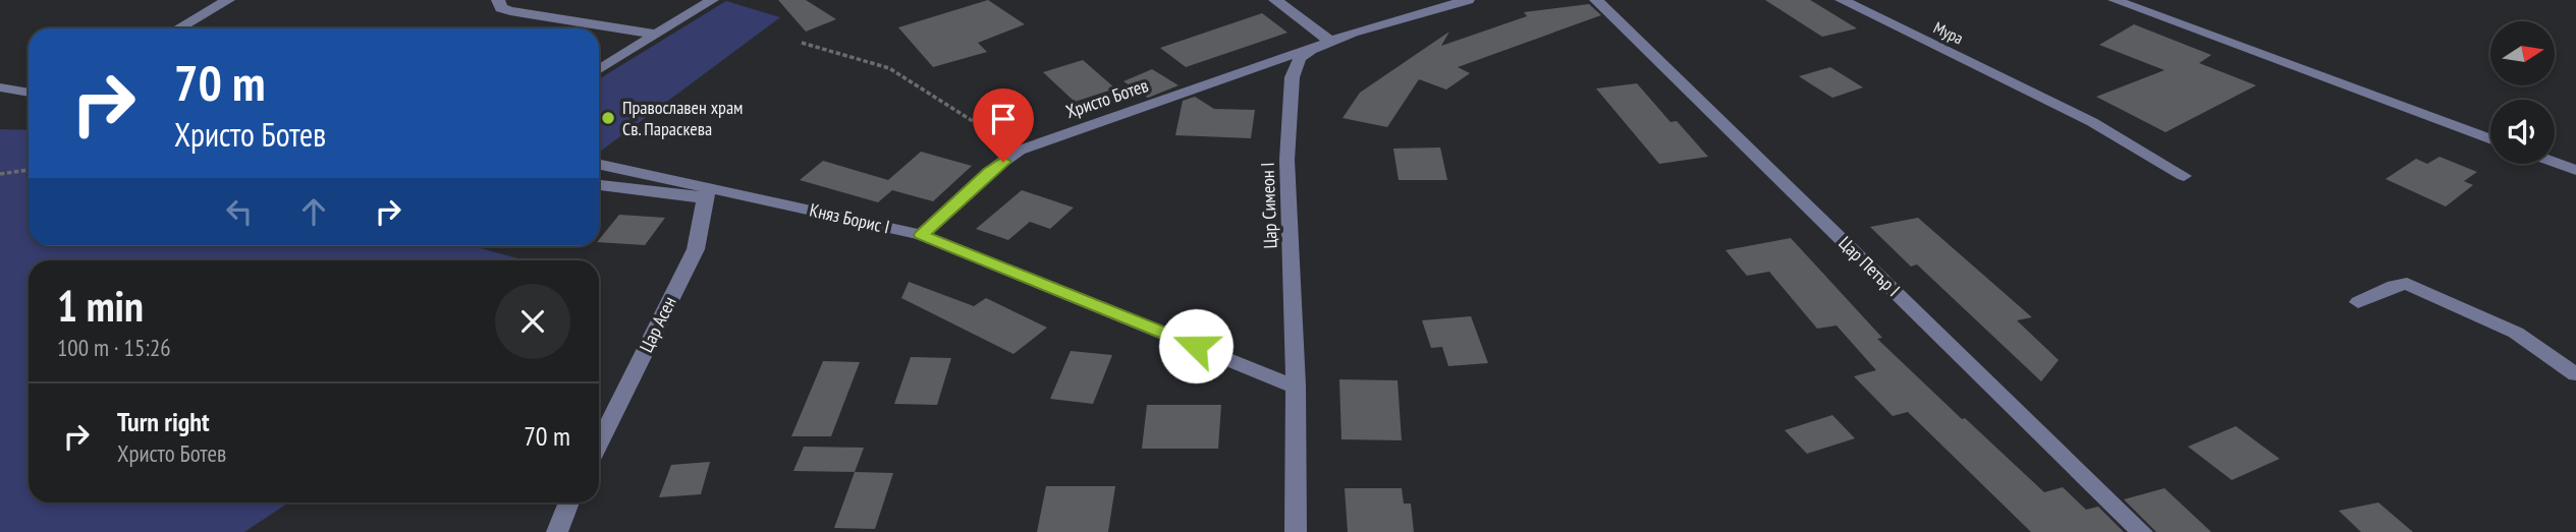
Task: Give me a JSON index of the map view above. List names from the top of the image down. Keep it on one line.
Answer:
{"streets":{"street":["Мура","Христо Ботев","Цар Симеон I","Княз Борис I","Цар Петър I","Цар Асен"]},"crossings":[["Христо Ботев","Цар Симеон I"],["Христо Ботев","Княз Борис I"],["Цар Симеон I","Княз Борис I"],["Княз Борис I","Цар Асен"]],"places":["Православен храм Св. Параскева"],"north":"right","page":{"turn":["70 m","Христо Ботев"],"heading":["1 min","100 m · 15:26"],"list":[{"name":"Turn right","note":"Христо Ботев","value":"70 m"}]}}
